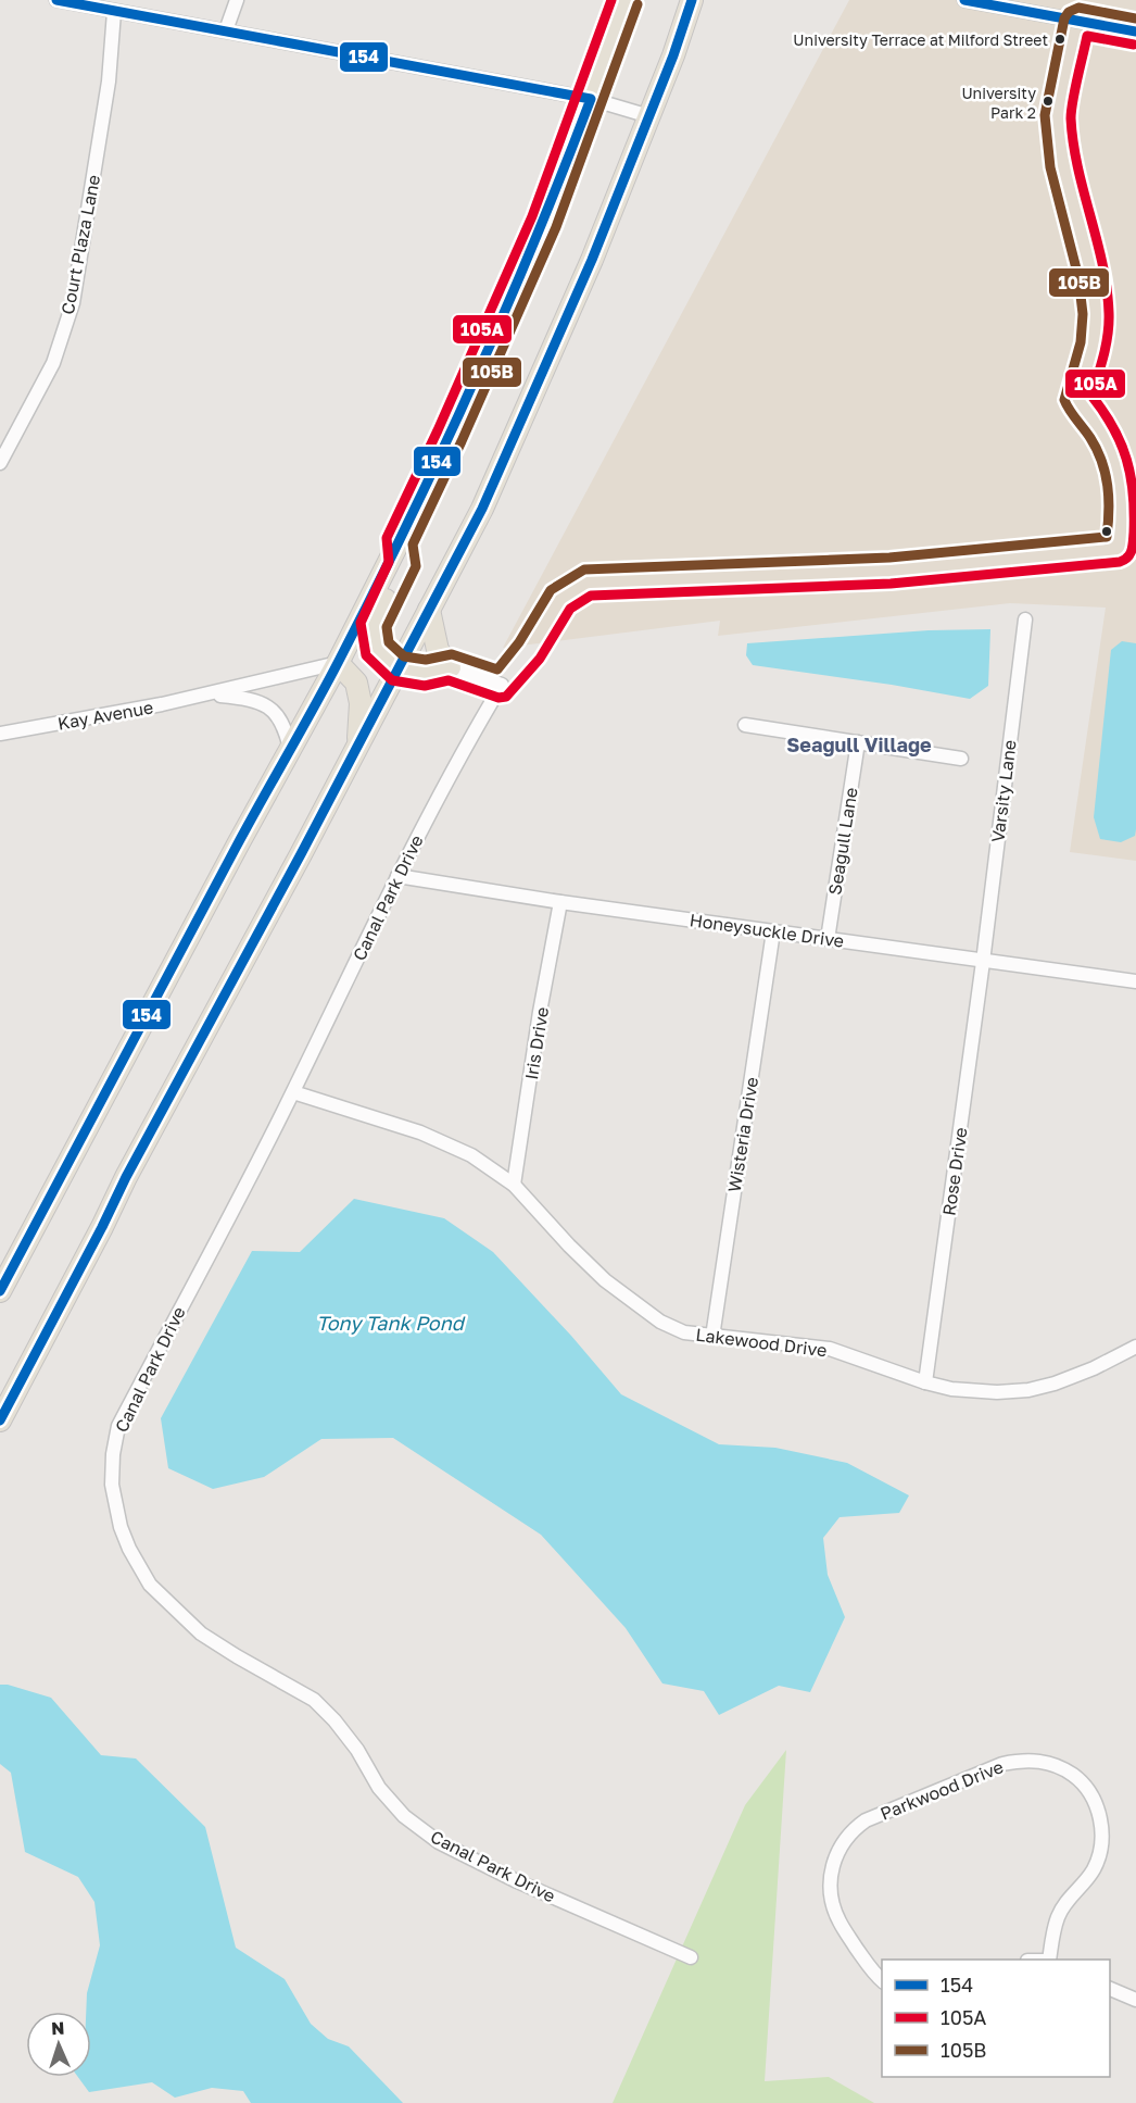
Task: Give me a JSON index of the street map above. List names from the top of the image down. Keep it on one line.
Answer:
{"streets":{"street":["Court Plaza Lane","Kay Avenue","Varsity Lane","Seagull Lane","Canal Park Drive","Honeysuckle Drive","Iris Drive","Wisteria Drive","Rose Drive","Lakewood Drive","Parkwood Drive"]},"crossings":[["Varsity Lane","Honeysuckle Drive"],["Varsity Lane","Rose Drive"],["Seagull Lane","Honeysuckle Drive"],["Canal Park Drive","Honeysuckle Drive"],["Canal Park Drive","Lakewood Drive"],["Honeysuckle Drive","Iris Drive"],["Honeysuckle Drive","Wisteria Drive"],["Honeysuckle Drive","Rose Drive"],["Iris Drive","Lakewood Drive"],["Wisteria Drive","Lakewood Drive"],["Rose Drive","Lakewood Drive"]],"districts":["Seagull Village"],"water":["Tony Tank Pond"],"places":["University Terrace at Milford Street","University Park 2"],"lines":["transit line 154","transit line 105A","transit line 105B"],"legend":["154","105A","105B"],"north":"top"}
